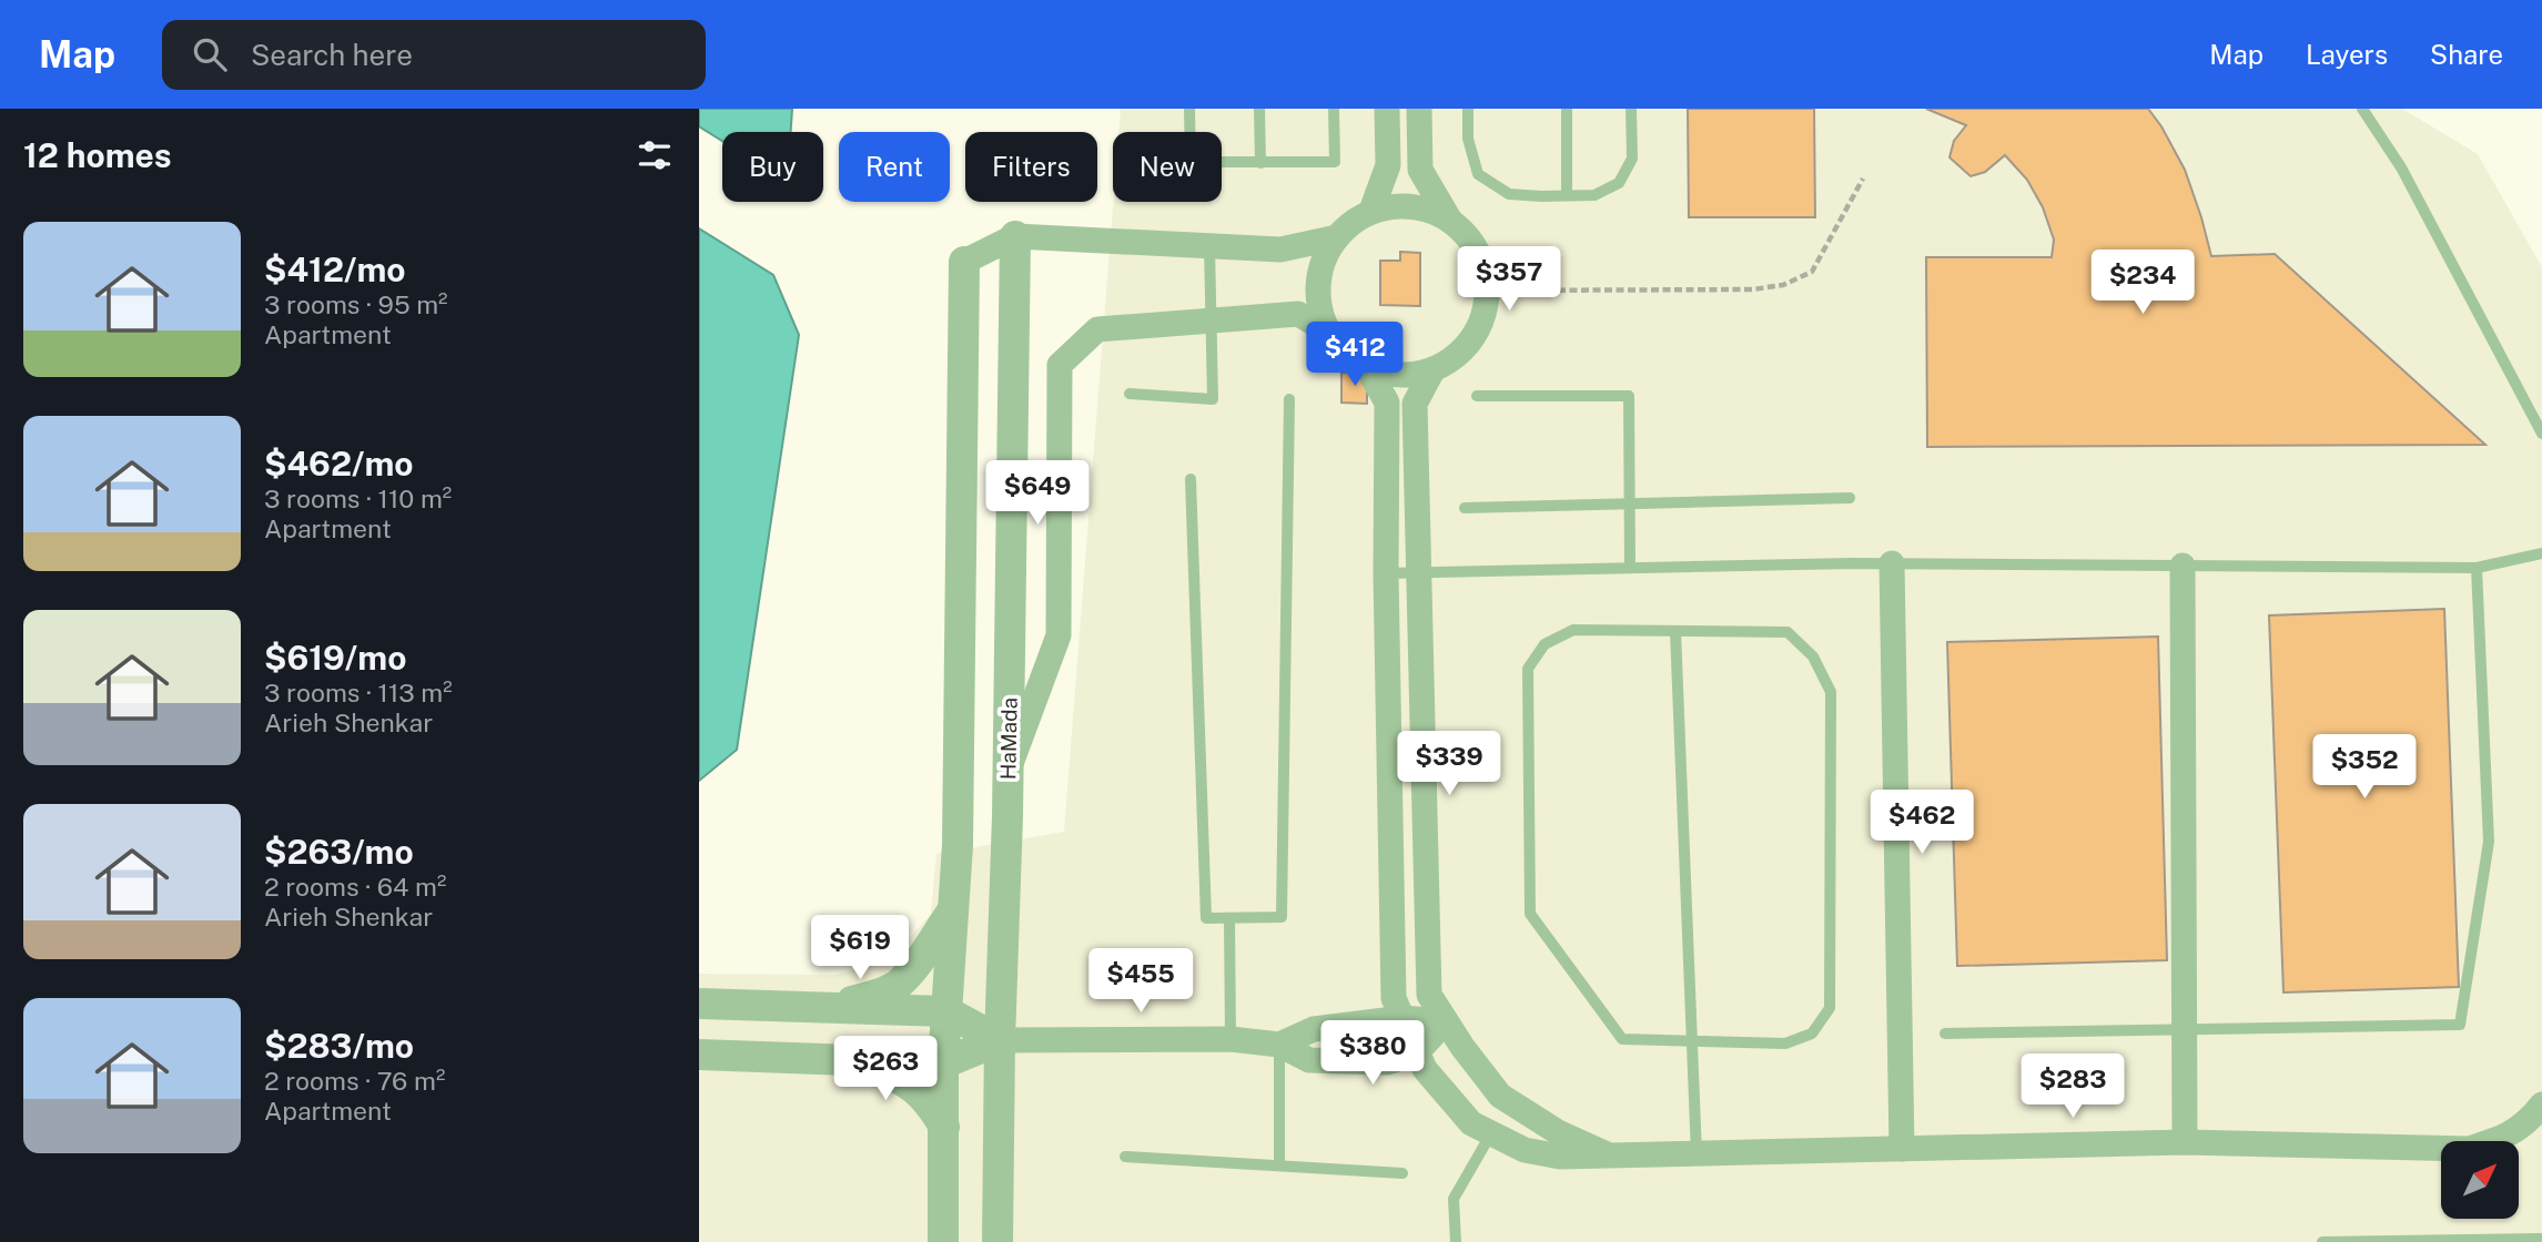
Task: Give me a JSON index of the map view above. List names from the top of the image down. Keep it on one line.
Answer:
{"streets":{"street":["HaMada"]},"north":"top right","page":{"header":"Map","search":"Search here","nav":["Map","Layers","Share"],"heading":"12 homes","chip":["Buy","Rent","Filters","New"],"list":[{"name":"$412/mo","note":"3 rooms · 95 m² · Apartment"},{"name":"$462/mo","note":"3 rooms · 110 m² · Apartment"},{"name":"$619/mo","note":"3 rooms · 113 m² · Arieh Shenkar"},{"name":"$263/mo","note":"2 rooms · 64 m² · Arieh Shenkar"},{"name":"$283/mo","note":"2 rooms · 76 m² · Apartment"}],"price":["$357","$234","$412","$649","$339","$352","$462","$619","$455","$380","$263","$283"]}}
